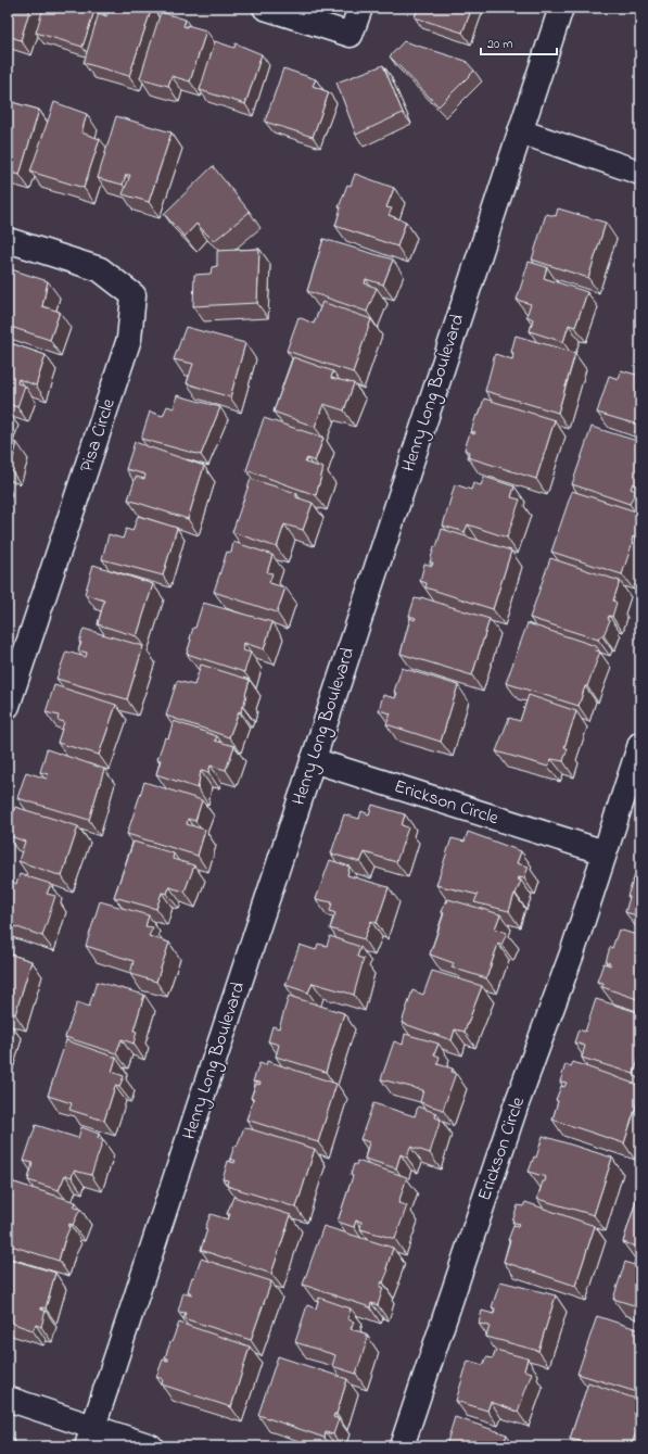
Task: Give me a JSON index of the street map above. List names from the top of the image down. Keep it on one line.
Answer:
{"streets":{"street":["Henry Long Boulevard","Pisa Circle","Erickson Circle"]},"crossings":[["Henry Long Boulevard","Erickson Circle"]],"scale_bar":"20 m"}
